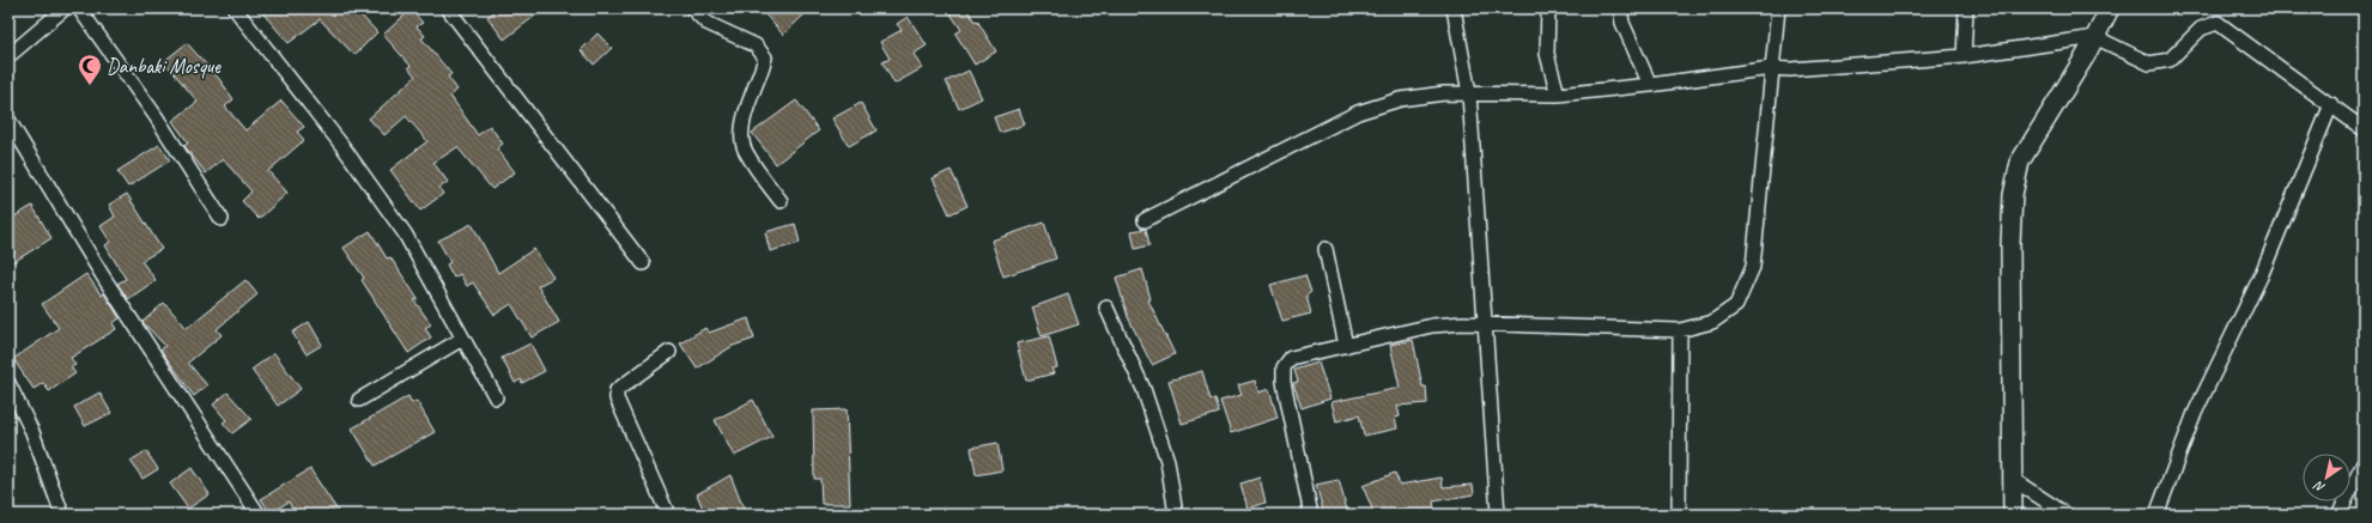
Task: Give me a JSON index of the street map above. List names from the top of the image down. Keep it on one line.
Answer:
{"places":{"mosque":["Danbaki Mosque"]},"north":"bottom left"}
